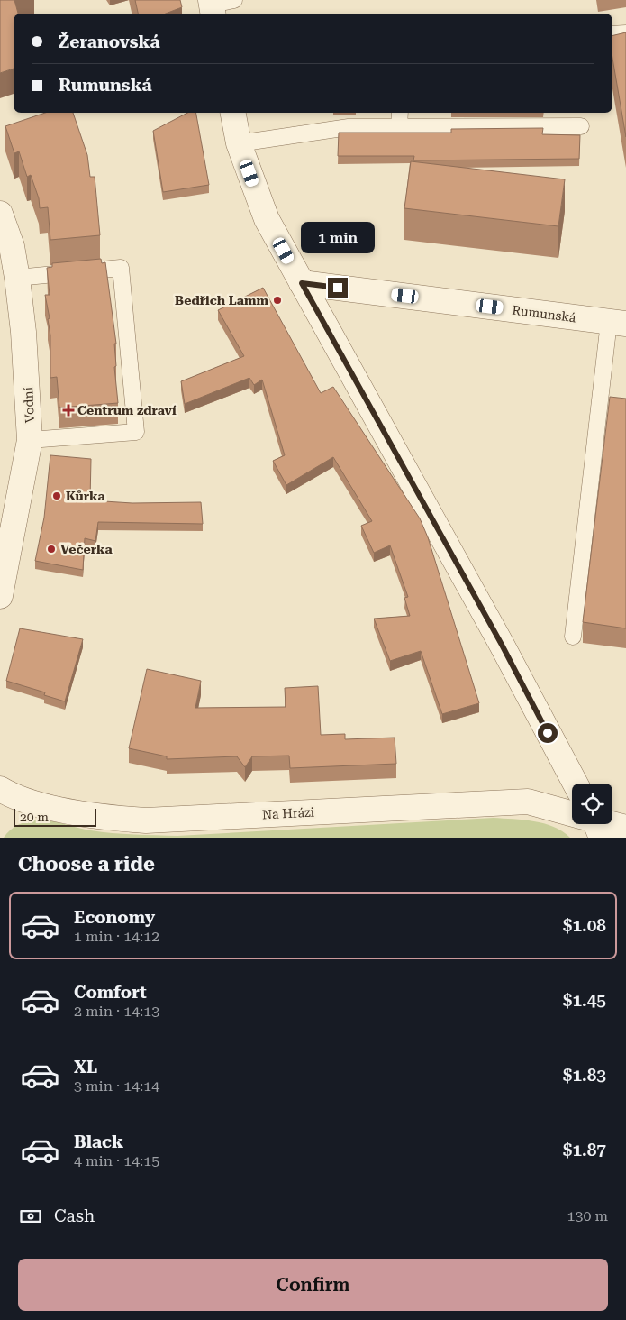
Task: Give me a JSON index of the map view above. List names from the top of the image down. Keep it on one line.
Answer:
{"streets":{"street":["Rumunská","Vodní","Na Hrázi"]},"places":{"other":["Bedřich Lamm","Kůrka","Večerka"],"health":["Centrum zdraví"]},"scale_bar":"20 m","page":{"banner":["Žeranovská","Rumunská"],"bubble":"1 min","scale":"20 m","heading":"Choose a ride","list":[{"name":"Economy","note":"1 min · 14:12","value":"$1.08"},{"name":"Comfort","note":"2 min · 14:13","value":"$1.45"},{"name":"XL","note":"3 min · 14:14","value":"$1.83"},{"name":"Black","note":"4 min · 14:15","value":"$1.87"}],"pay":["Cash","130 m"],"buttons":"Confirm"}}
